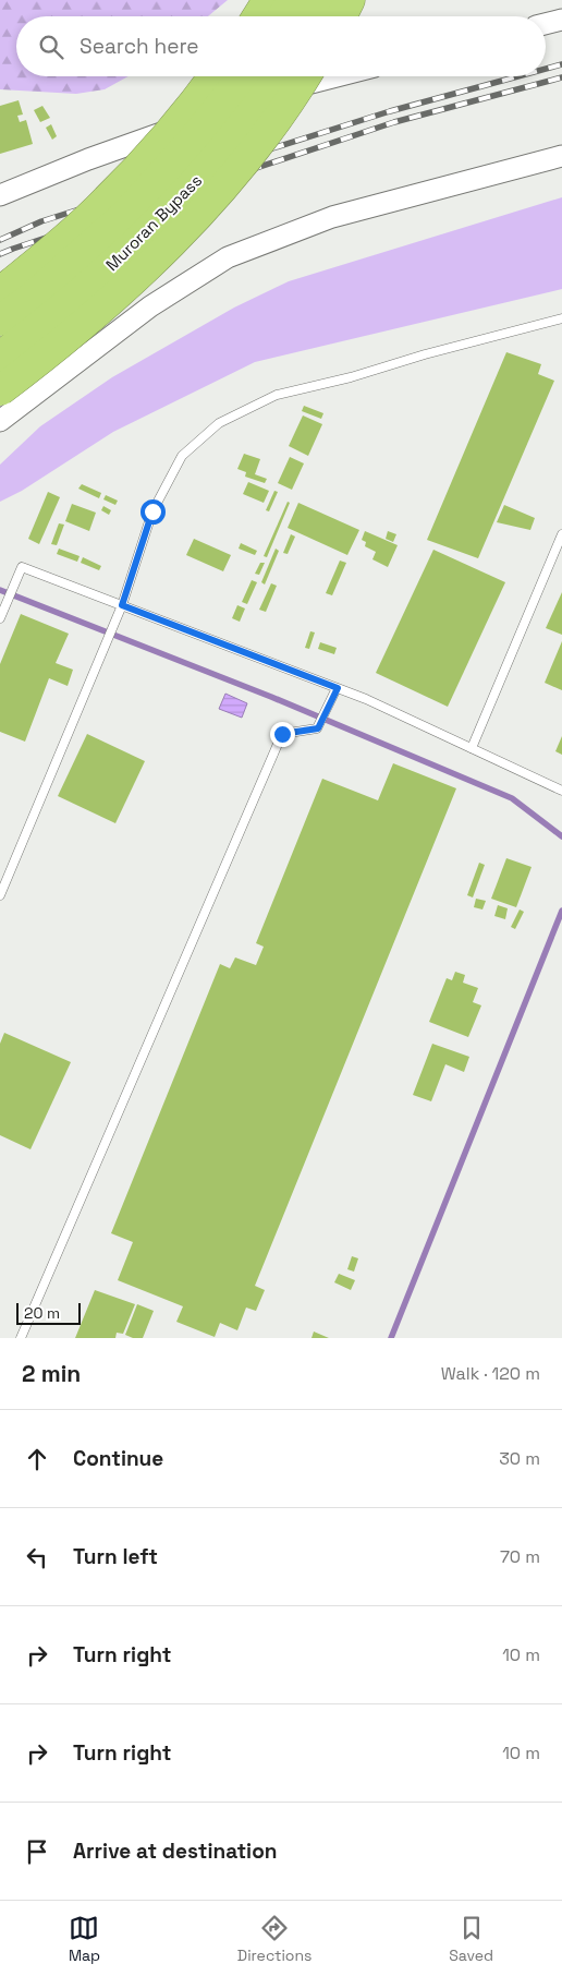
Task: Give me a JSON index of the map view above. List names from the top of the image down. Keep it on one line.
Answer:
{"streets":{"highway":["Muroran Bypass"]},"scale_bar":"20 m","page":{"search":"Search here","scale":"20 m","heading":["2 min","Walk · 120 m"],"list":[["Continue","30 m"],["Turn left","70 m"],["Turn right","10 m"],["Turn right","10 m"],"Arrive at destination"],"nav":["Map","Directions","Saved"]}}
